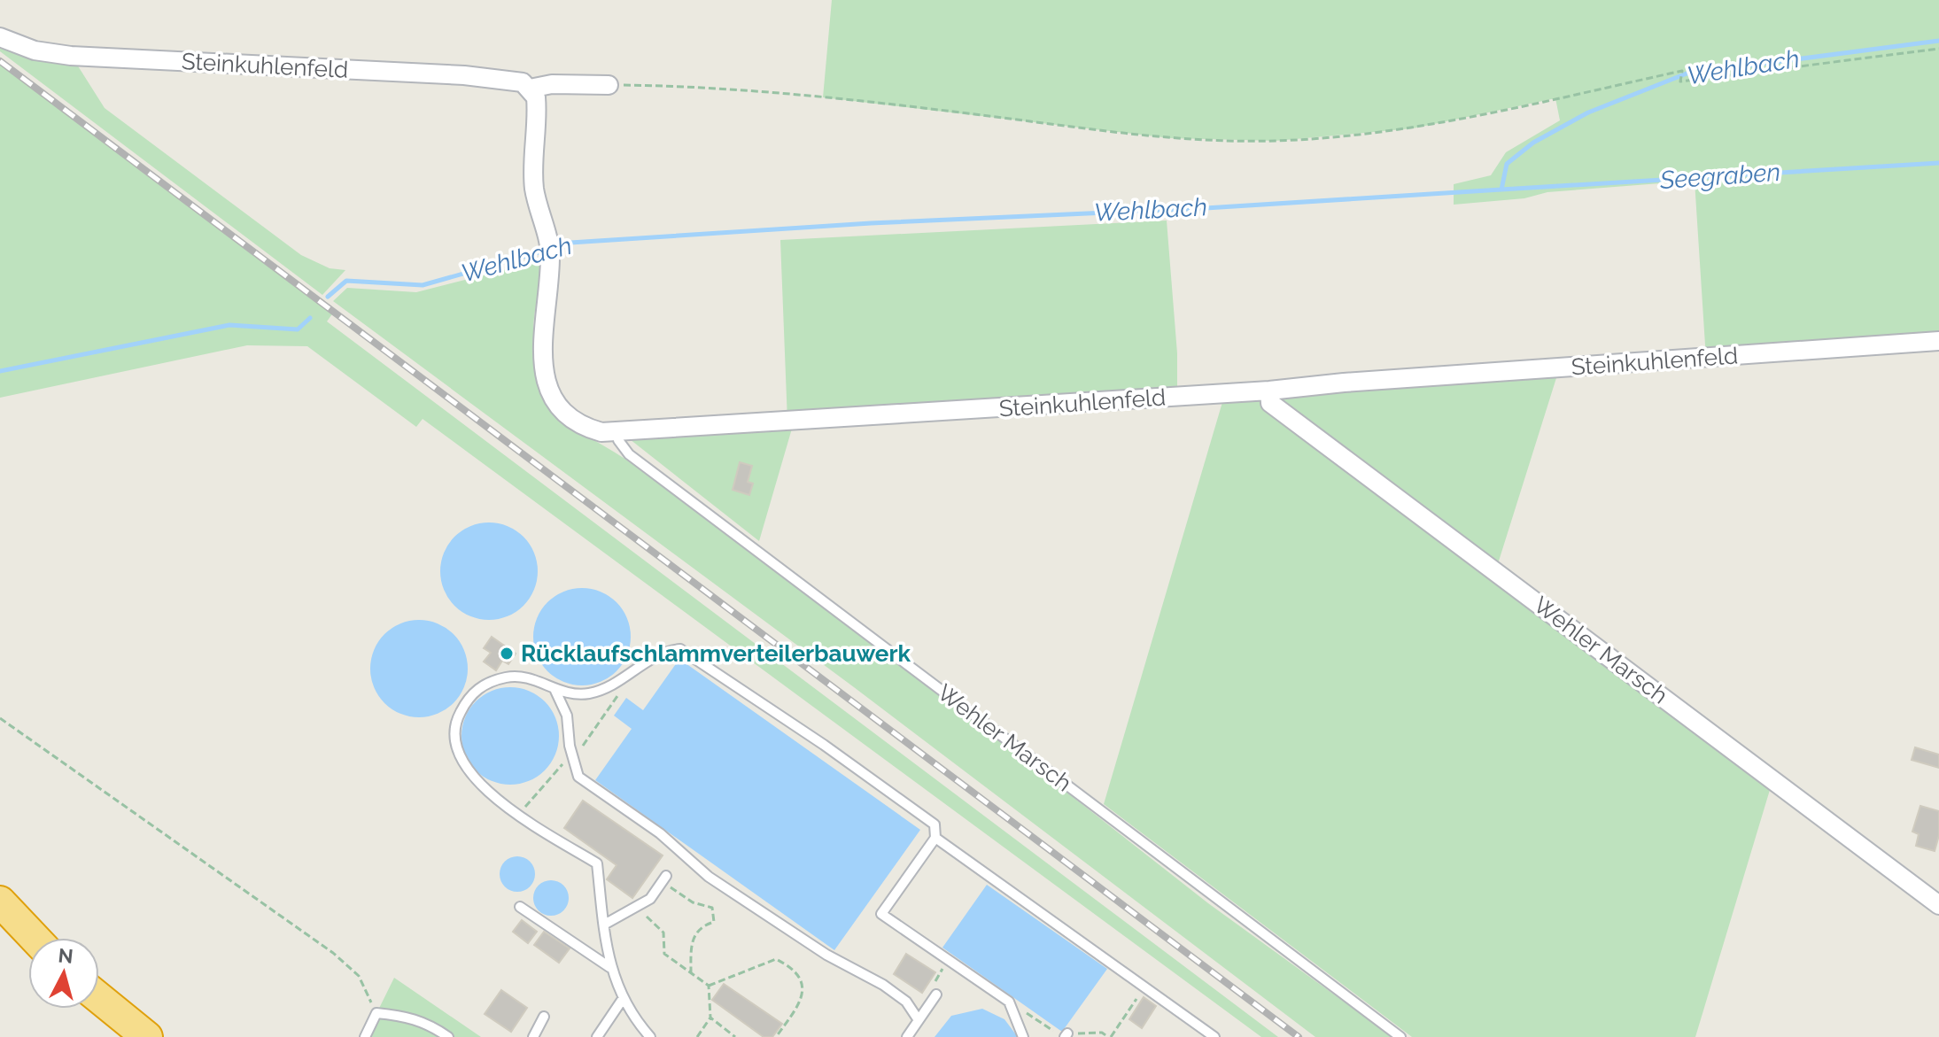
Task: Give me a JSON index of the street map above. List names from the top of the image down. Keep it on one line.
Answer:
{"streets":{"street":["Steinkuhlenfeld","Wehler Marsch"]},"crossings":[["Steinkuhlenfeld","Wehler Marsch"]],"water":["Wehlbach","Seegraben"],"places":["Rücklaufschlammverteilerbauwerk"],"north":"top"}
